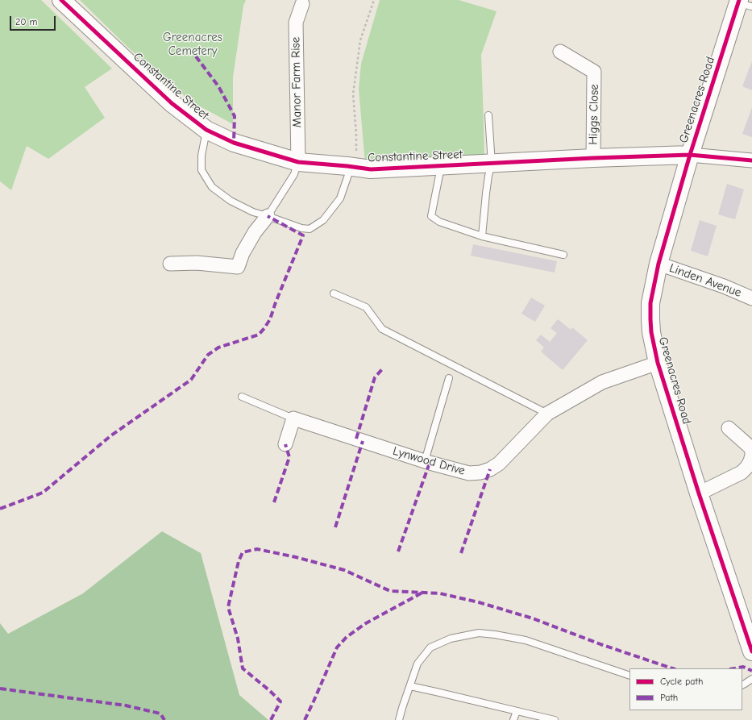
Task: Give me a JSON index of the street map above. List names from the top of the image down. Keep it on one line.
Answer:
{"streets":{"street":["Manor Farm Rise","Constantine Street","Greenacres Road","Higgs Close","Linden Avenue","Lynwood Drive"]},"crossings":[["Manor Farm Rise","Constantine Street"],["Constantine Street","Greenacres Road"],["Constantine Street","Higgs Close"],["Greenacres Road","Linden Avenue"],["Greenacres Road","Lynwood Drive"]],"parks":["Greenacres Cemetery"],"legend":["Cycle path","Path"],"scale_bar":"20 m"}
